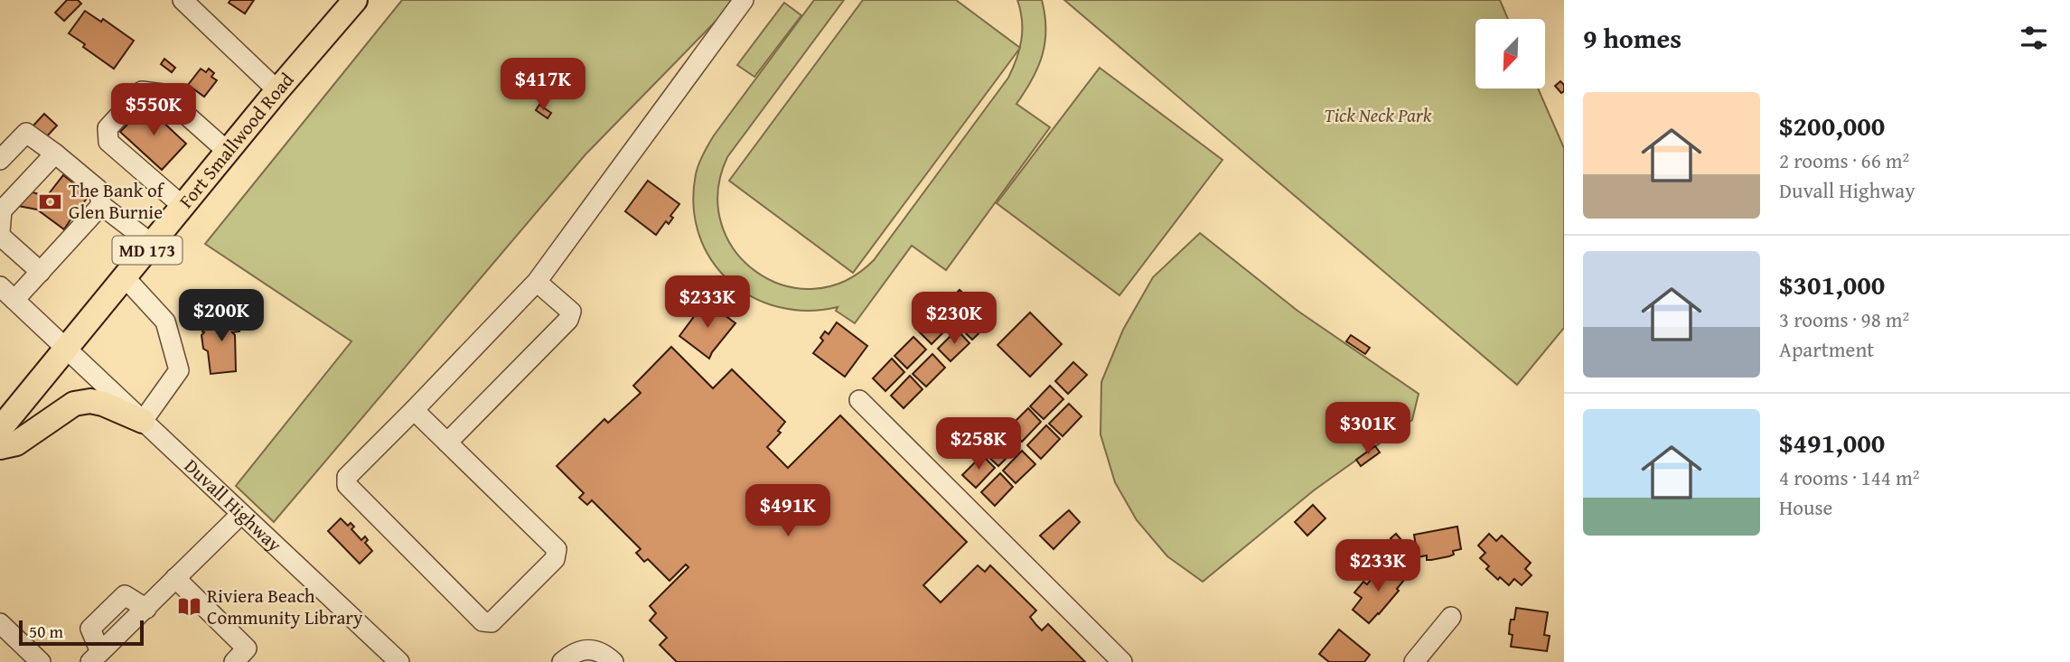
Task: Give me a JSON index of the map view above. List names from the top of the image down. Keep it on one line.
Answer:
{"streets":{"main road":["Fort Smallwood Road","MD 173"],"street":["Duvall Highway"]},"crossings":[["Fort Smallwood Road","Duvall Highway"]],"parks":["Tick Neck Park"],"places":{"bank":["The Bank of Glen Burnie"],"library":["Riviera Beach Community Library"]},"scale_bar":"50 m","north":"bottom left","page":{"heading":"9 homes","price":["$417K","$550K","$233K","$200K","$230K","$301K","$258K","$491K","$233K"],"list":[{"name":"$200,000","note":"2 rooms · 66 m² · Duvall Highway"},{"name":"$301,000","note":"3 rooms · 98 m² · Apartment"},{"name":"$491,000","note":"4 rooms · 144 m² · House"}],"scale":"50 m"}}
